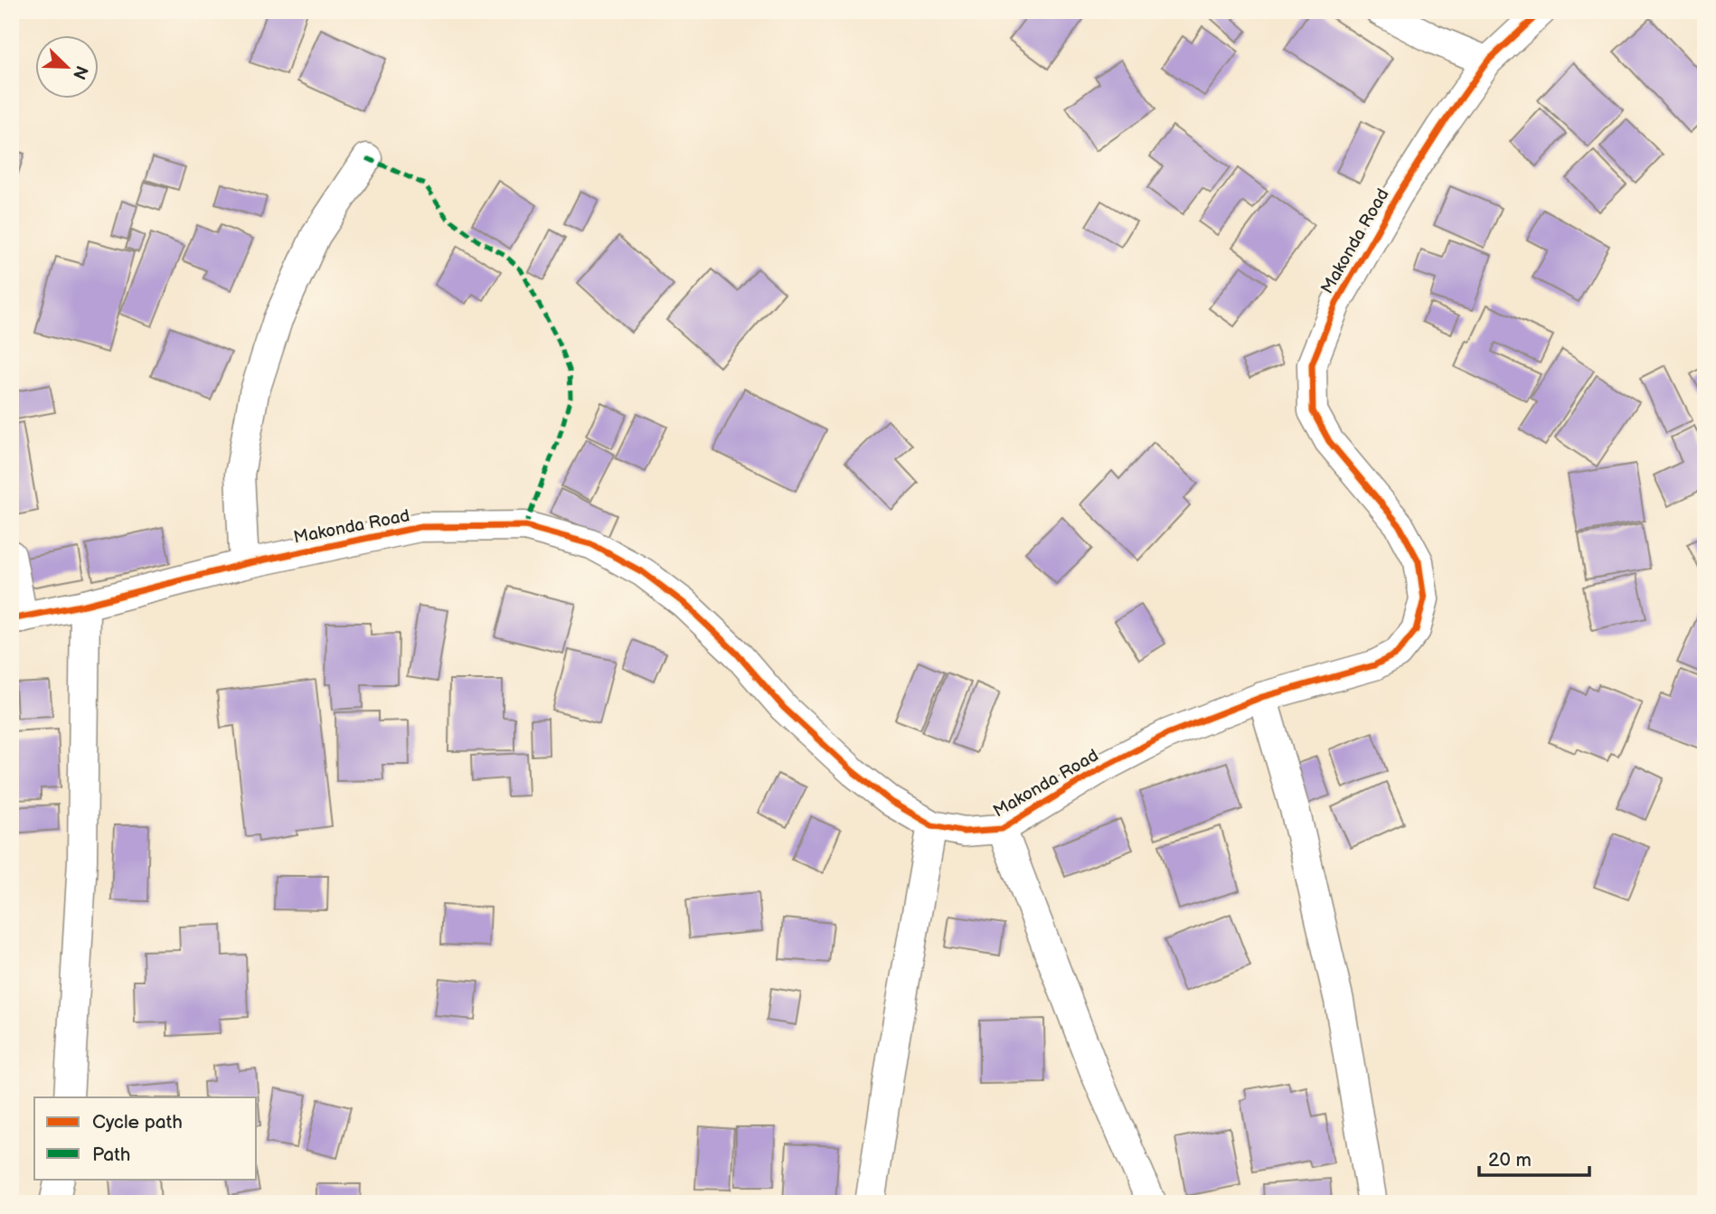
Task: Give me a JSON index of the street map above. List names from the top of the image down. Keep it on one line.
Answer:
{"streets":{"street":["Makonda Road"]},"legend":["Cycle path","Path"],"scale_bar":"20 m","north":"bottom right"}
